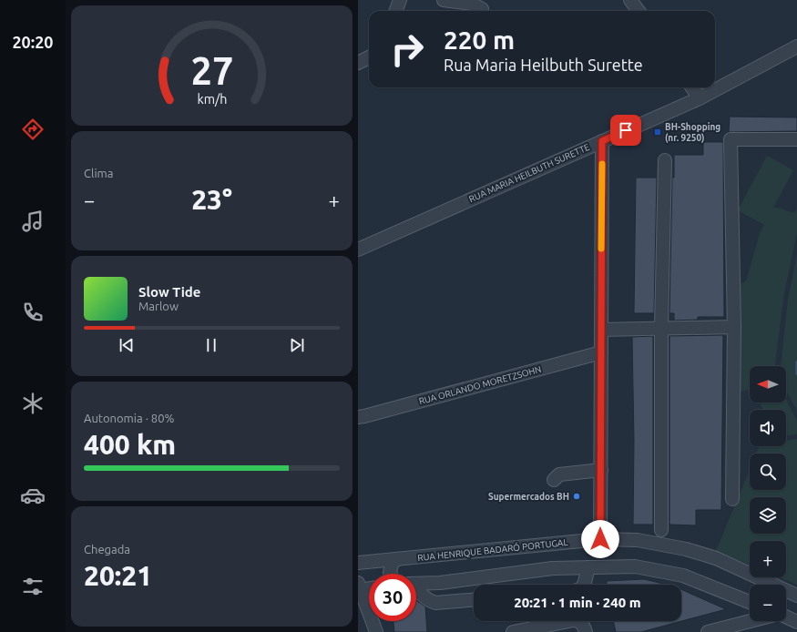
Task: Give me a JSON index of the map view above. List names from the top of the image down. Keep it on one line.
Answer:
{"streets":{"street":["RUA MARIA HEILBUTH SURETTE","RUA ORLANDO MORETZSOHN","RUA HENRIQUE BADARÓ PORTUGAL"]},"places":{"transit":["BH-Shopping (nr. 9250)"],"other":["Supermercados BH"]},"north":"left","page":{"tabs":"20:20","turn":["220 m","Rua Maria Heilbuth Surette"],"tile":["Clima",["Autonomia · 80%","400 km"],["Chegada","20:21"]],"heat":["−","23°","+"],"song":["Slow Tide","Marlow"],"map_buttons":["+","−"],"limit":"30","trip":"20:21 · 1 min · 240 m","gauge":["27","km/h"]}}
